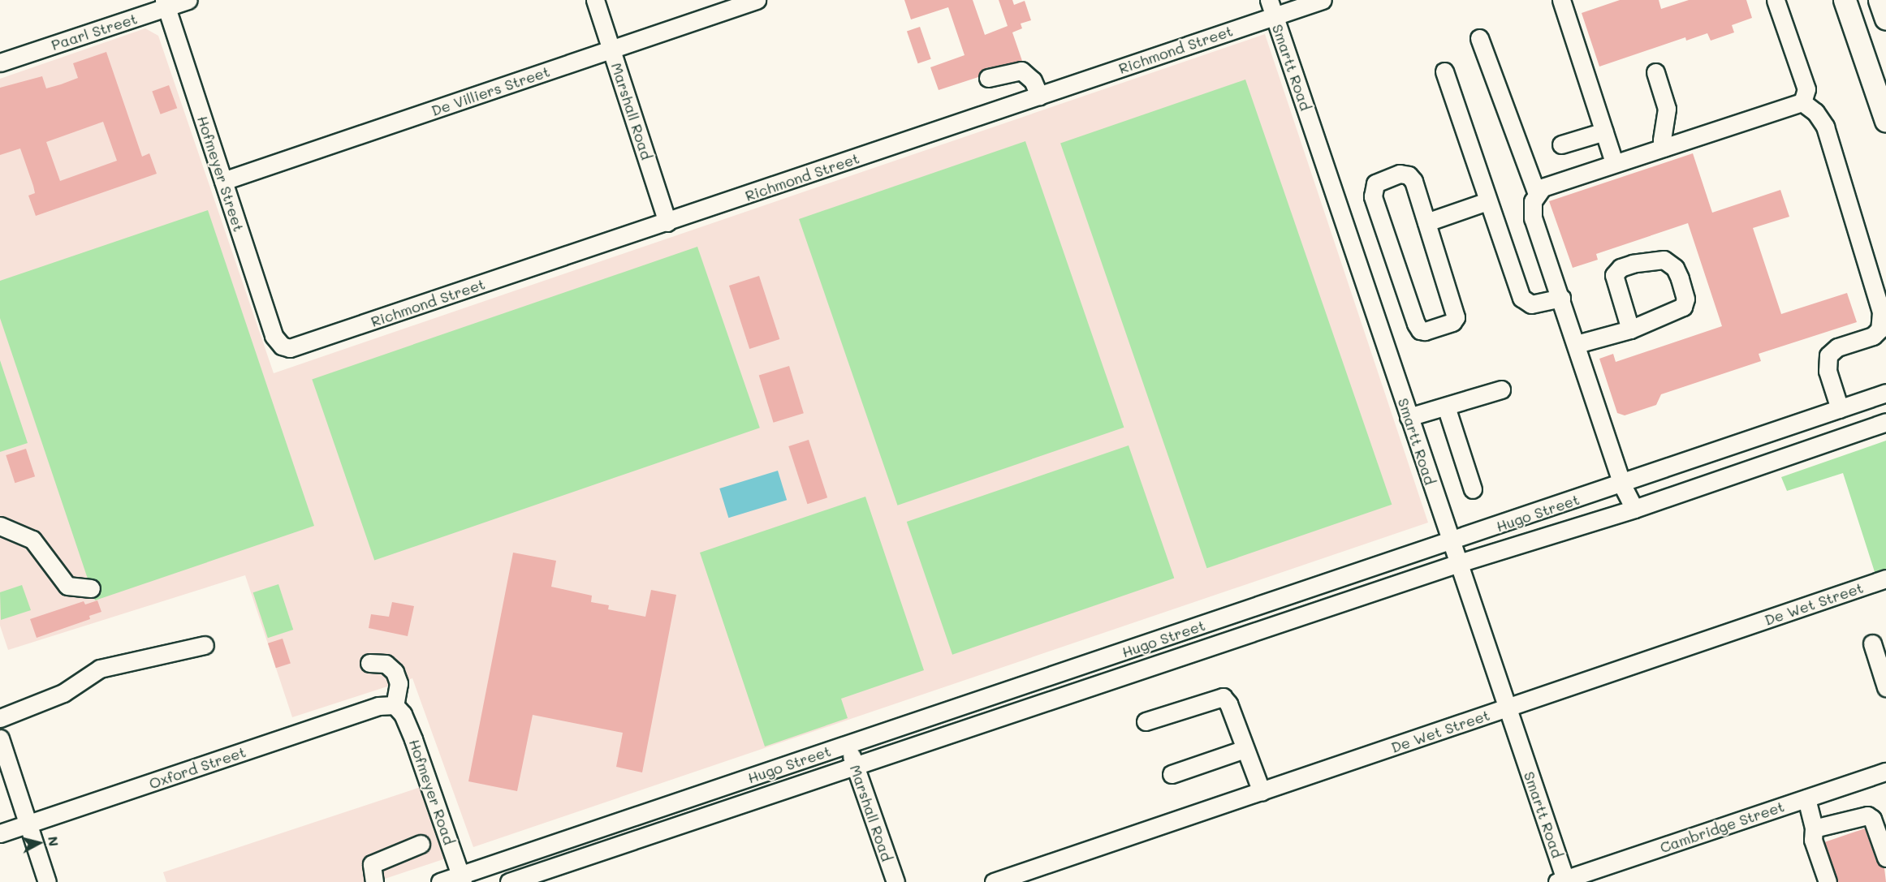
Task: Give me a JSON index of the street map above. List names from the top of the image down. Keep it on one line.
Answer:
{"streets":{"street":["Paarl Street","Richmond Street","Smartt Road","De Villiers Street","Marshall Road","Hofmeyer Street","Hugo Street","De Wet Street","Oxford Street","Hofmeyer Road","Cambridge Street"]},"crossings":[["Paarl Street","Hofmeyer Street"],["Richmond Street","Smartt Road"],["Richmond Street","Marshall Road"],["Richmond Street","Hofmeyer Street"],["Smartt Road","Hugo Street"],["Smartt Road","De Wet Street"],["Smartt Road","Cambridge Street"],["De Villiers Street","Marshall Road"],["De Villiers Street","Hofmeyer Street"],["Marshall Road","Hugo Street"],["Hugo Street","Hofmeyer Road"],["Oxford Street","Hofmeyer Road"]],"north":"right"}
